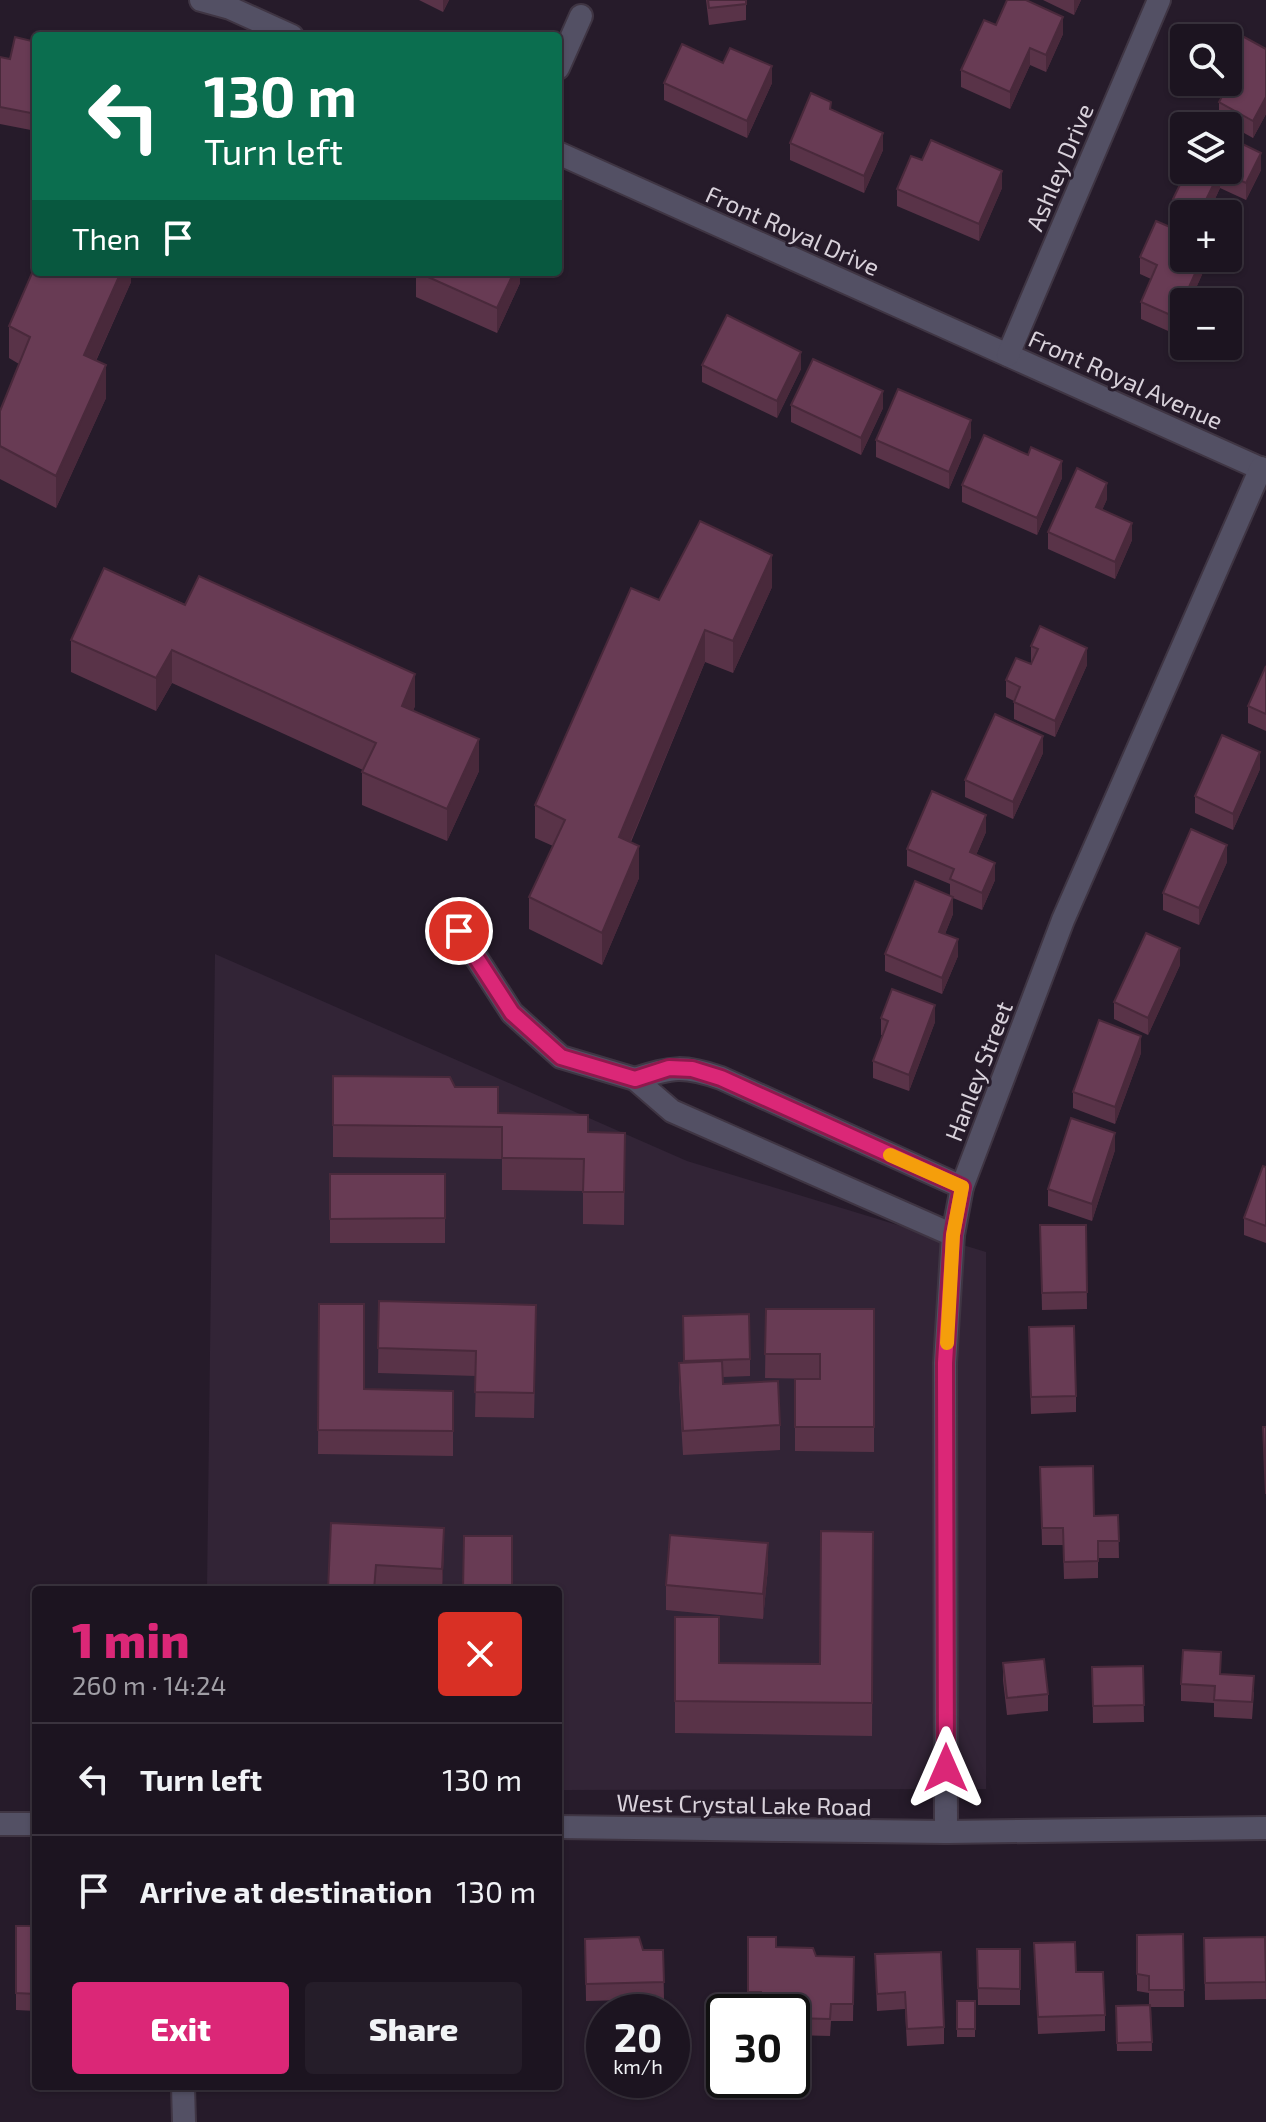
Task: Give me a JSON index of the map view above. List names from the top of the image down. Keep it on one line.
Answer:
{"streets":{"street":["Ashley Drive","Front Royal Drive","Front Royal Avenue","Hanley Street","West Crystal Lake Road"]},"crossings":[["Ashley Drive","Front Royal Drive"],["Ashley Drive","Front Royal Avenue"],["Front Royal Drive","Front Royal Avenue"],["Front Royal Avenue","Hanley Street"],["Hanley Street","West Crystal Lake Road"]],"page":{"map_buttons":["+","−"],"turn":["130 m","Turn left"],"then":"Then","heading":["1 min","260 m · 14:24"],"list":[{"name":"Turn left","value":"130 m"},{"name":"Arrive at destination","value":"130 m"}],"buttons":["Exit","Share"],"speed":"20 km/h","limit":"30"}}
